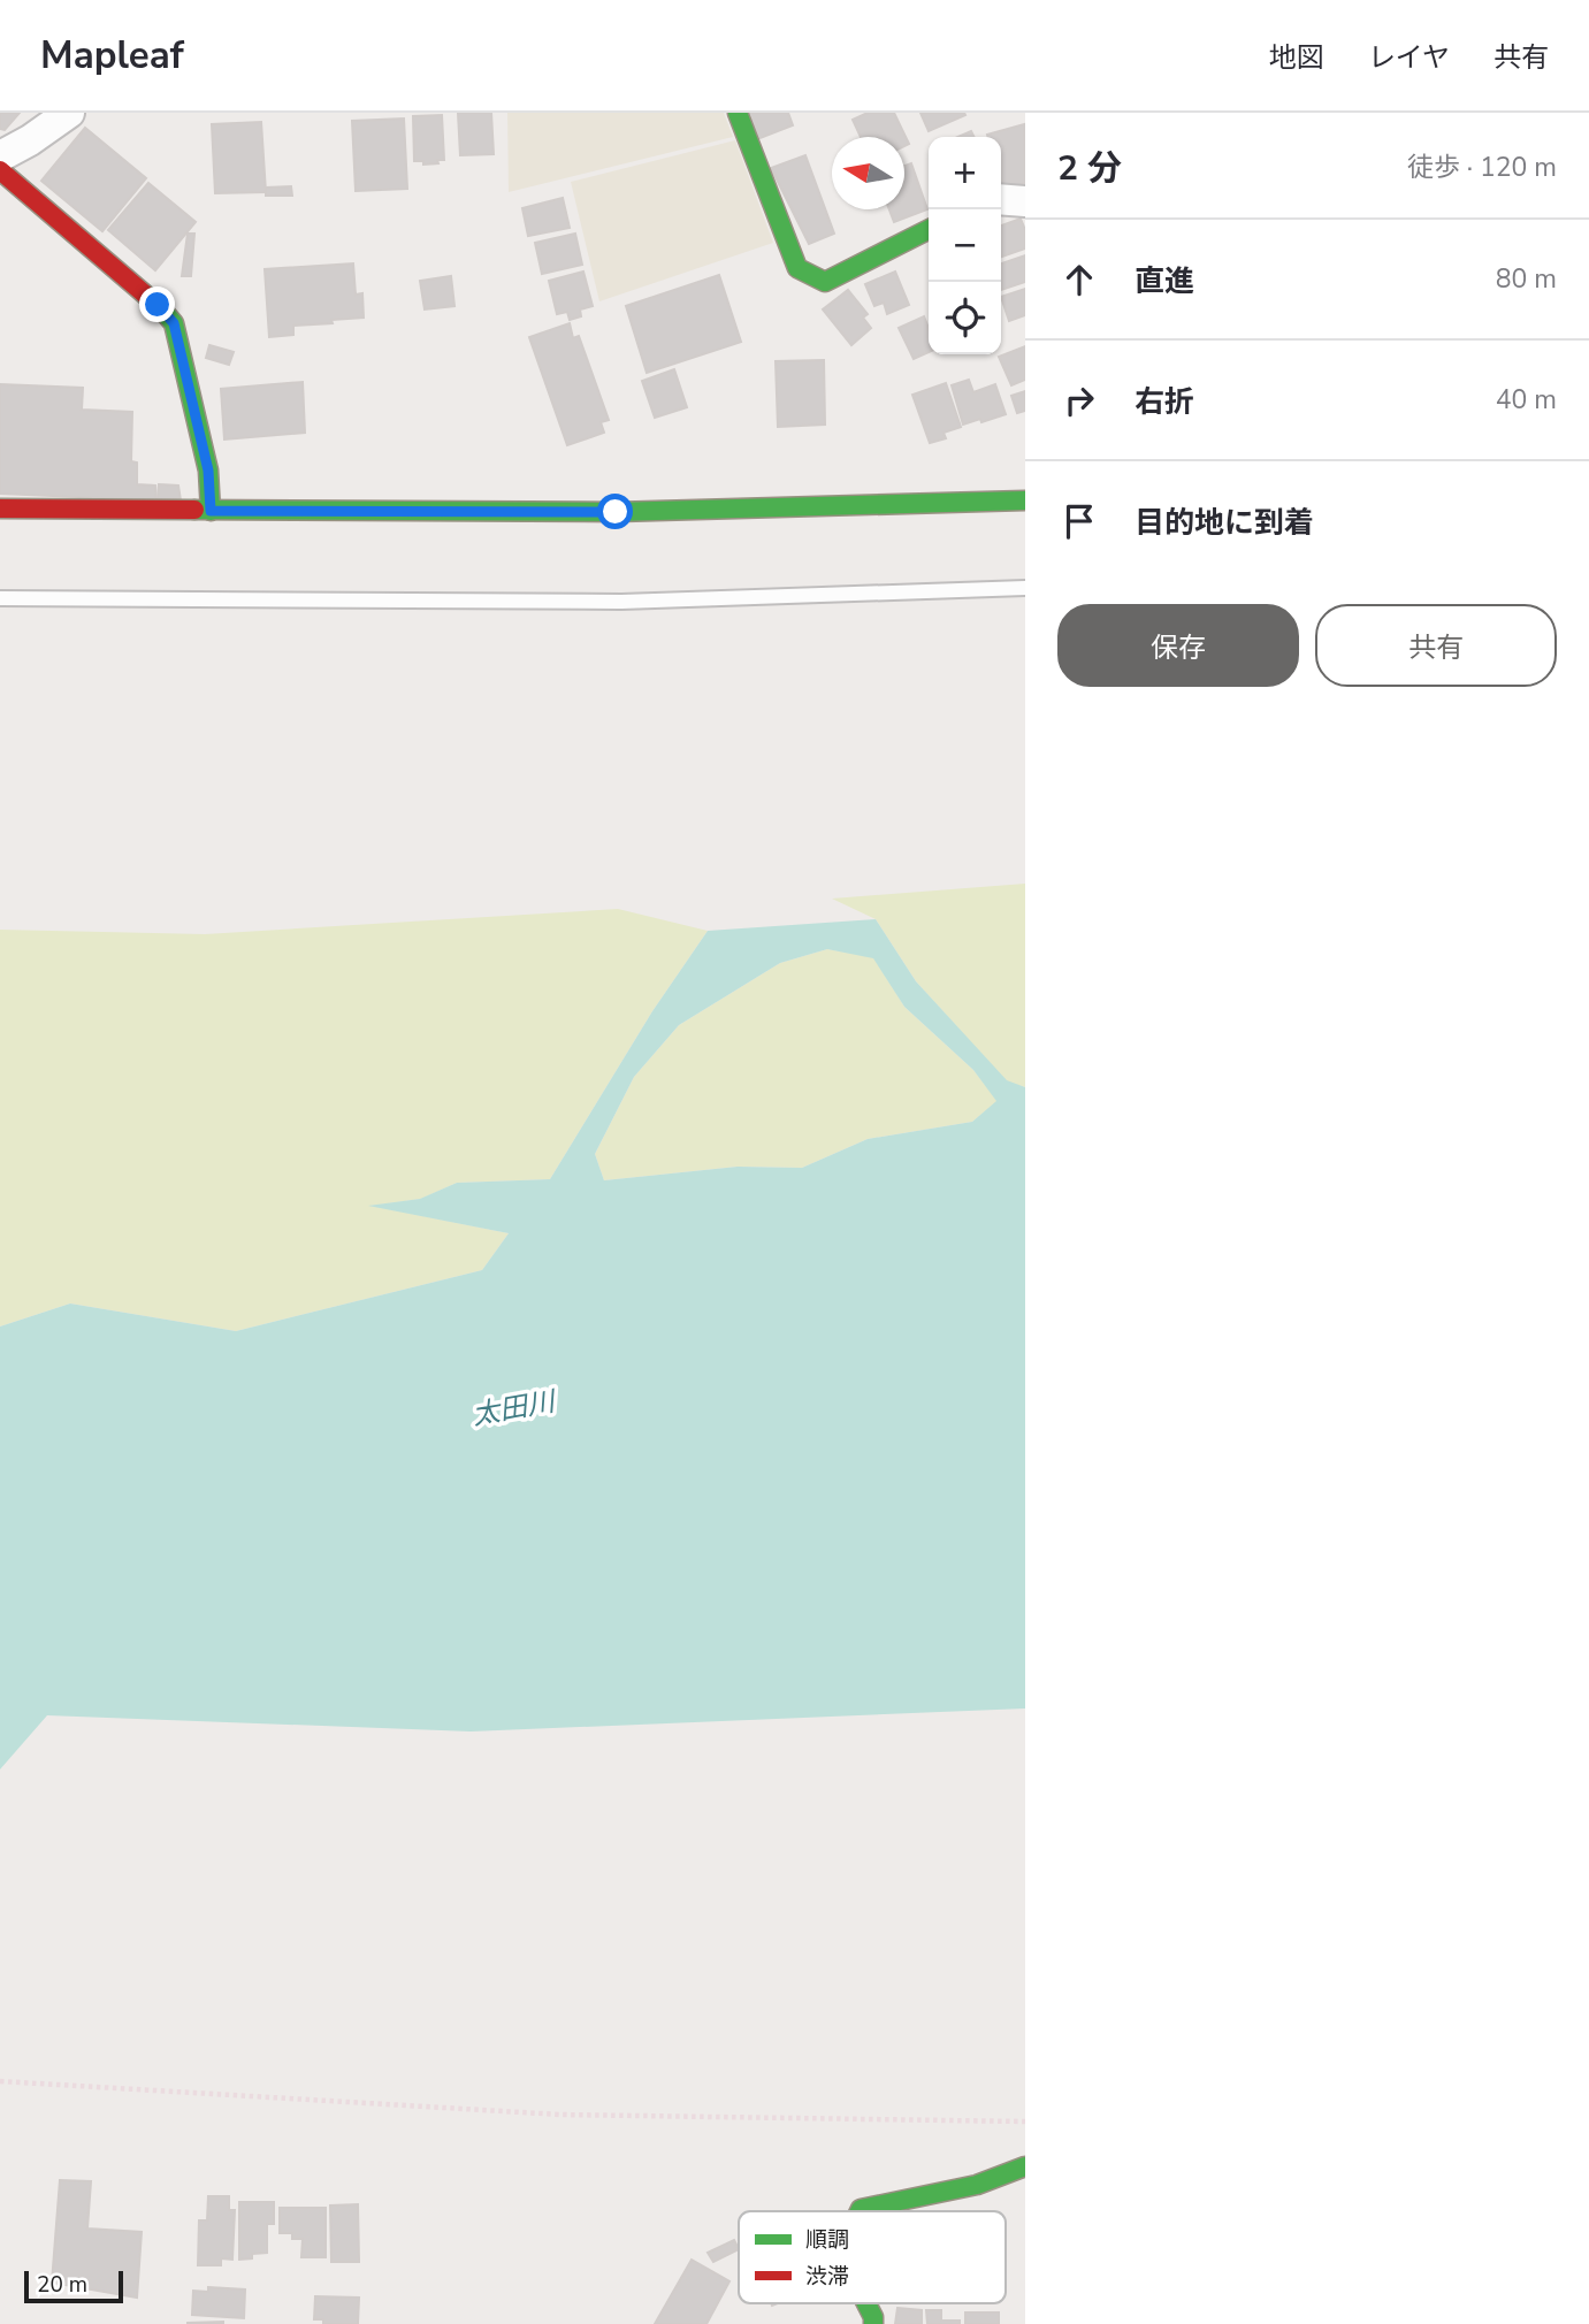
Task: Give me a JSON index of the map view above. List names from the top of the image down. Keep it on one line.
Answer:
{"water":["太田川"],"legend":["順調","渋滞"],"scale_bar":"20 m","north":"left","page":{"header":"Mapleaf","nav":["地図","レイヤ","共有"],"heading":["2 分","徒歩 · 120 m"],"map_buttons":["+","−"],"list":[["直進","80 m"],["右折","40 m"],"目的地に到着"],"buttons":["保存","共有"],"scale":"20 m"}}
